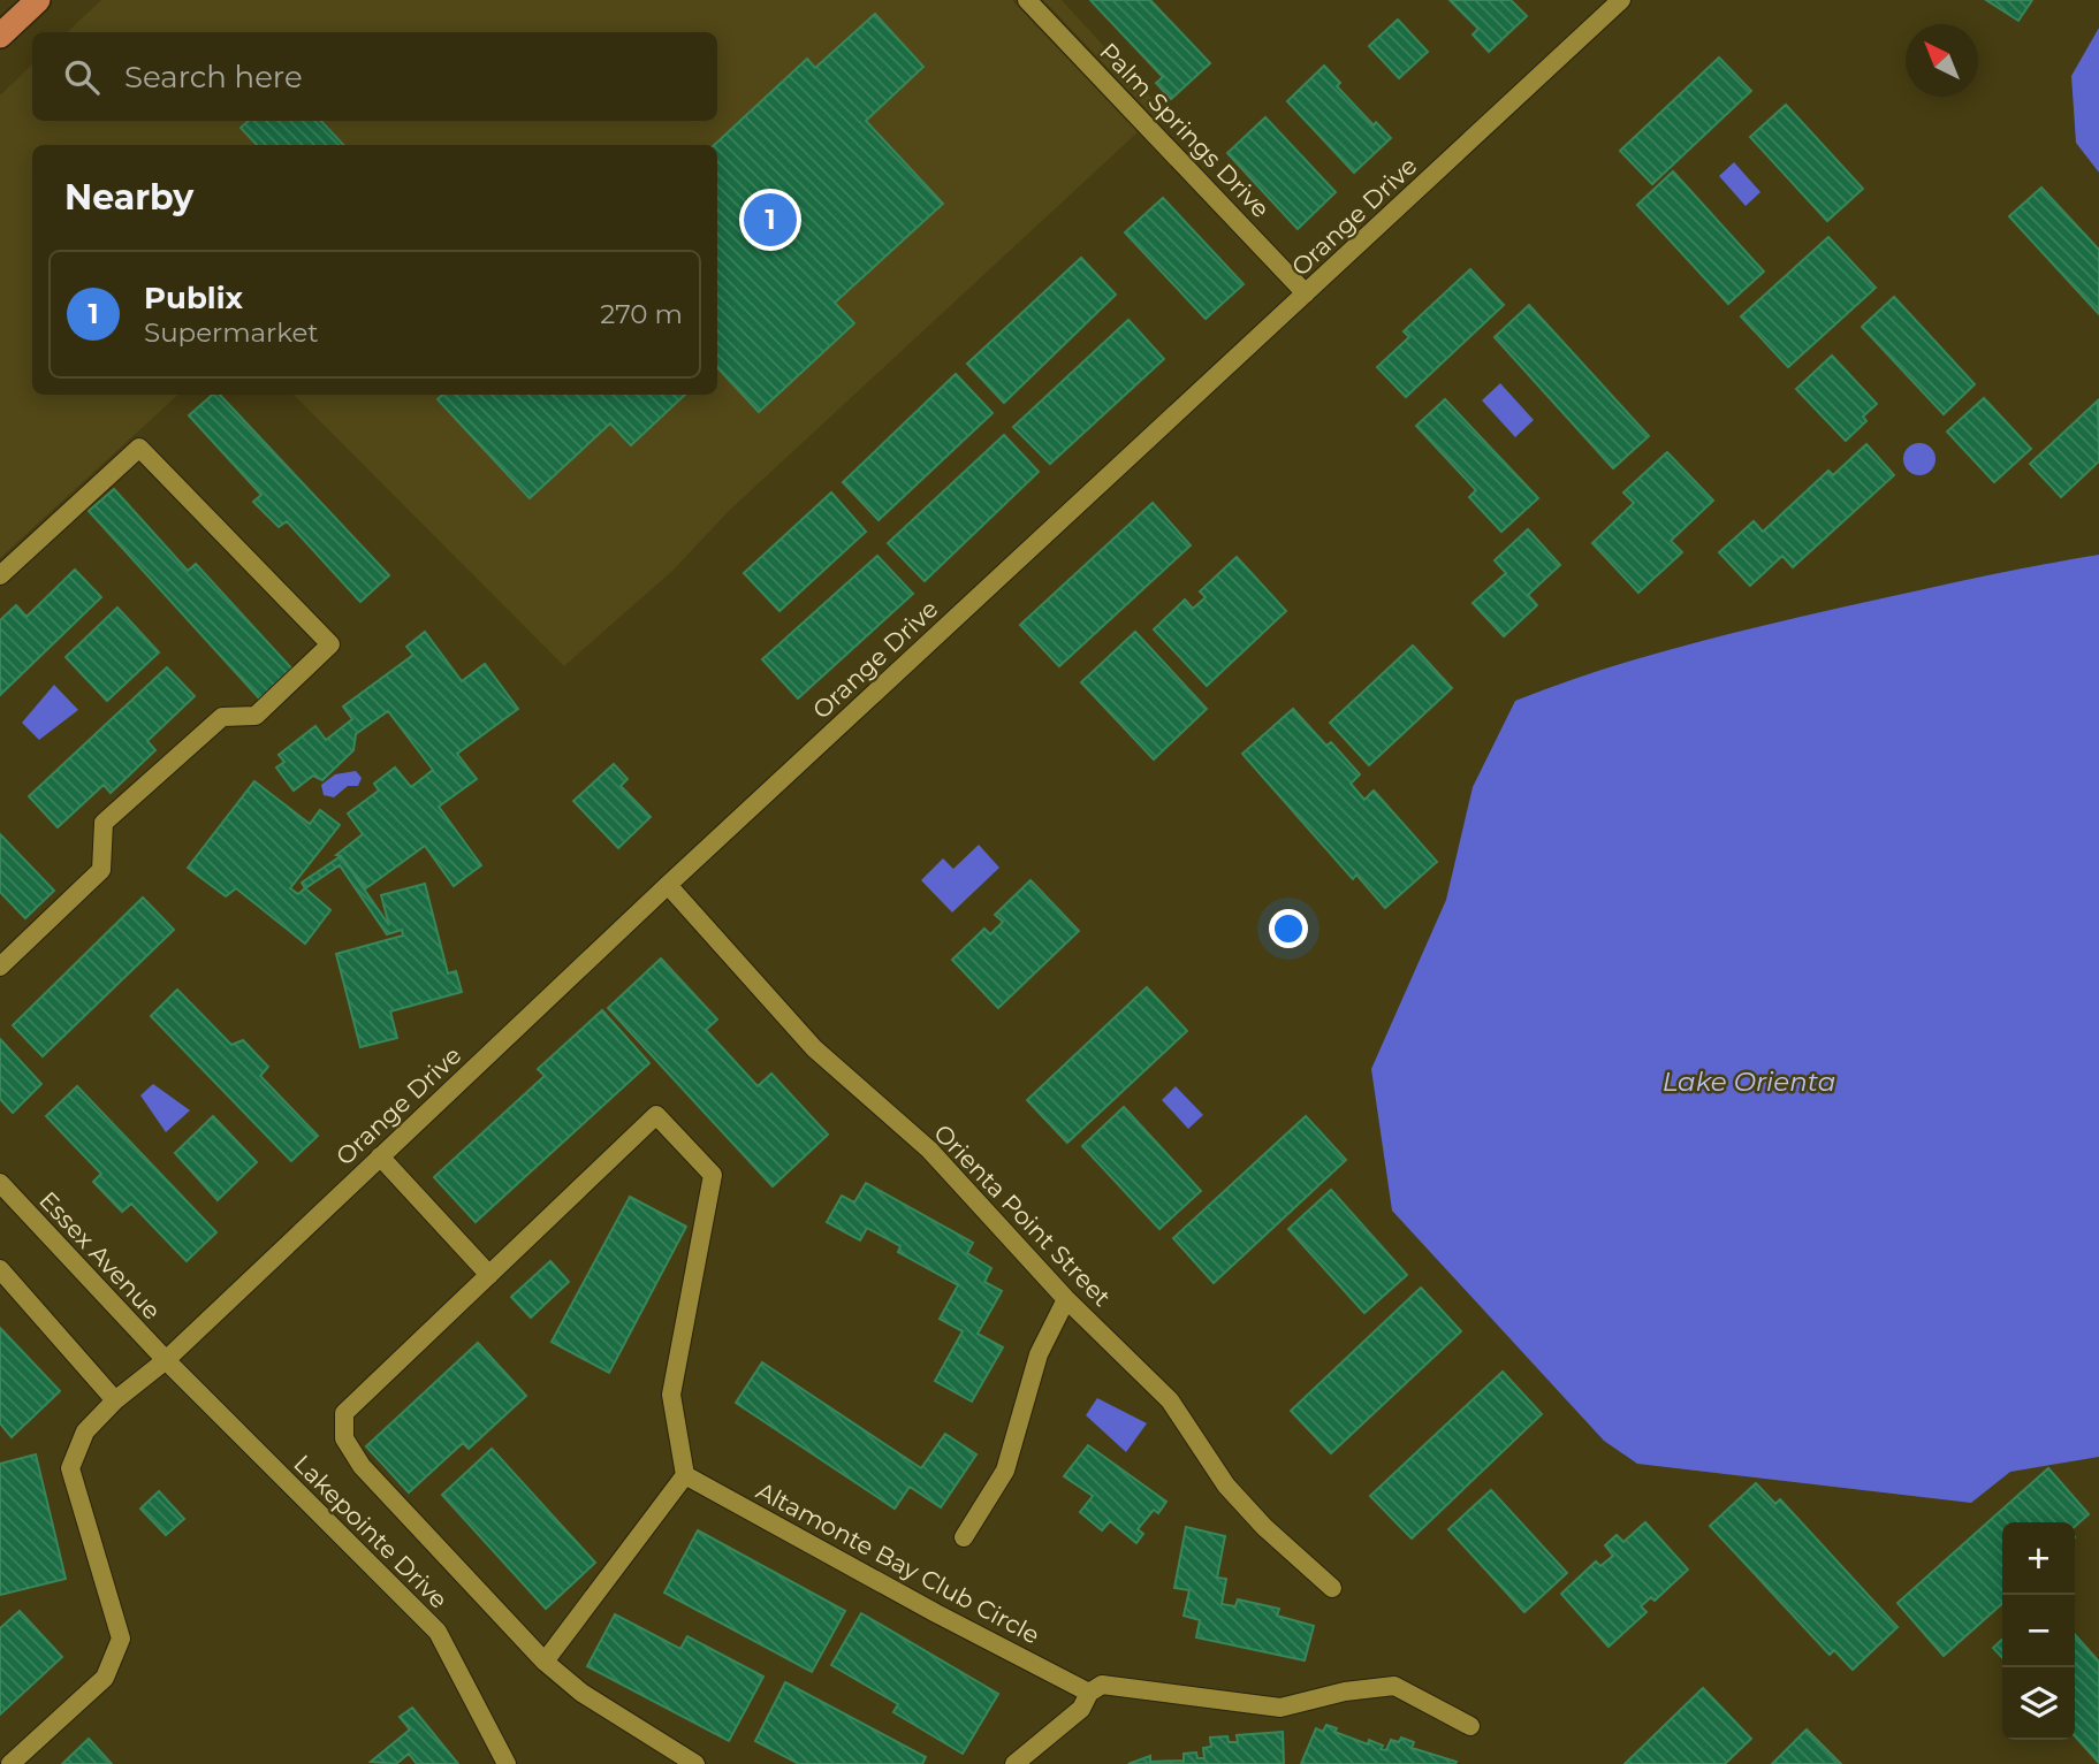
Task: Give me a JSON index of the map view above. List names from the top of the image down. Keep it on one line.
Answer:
{"streets":{"street":["Palm Springs Drive","Orange Drive","Orienta Point Street","Essex Avenue","Lakepointe Drive","Altamonte Bay Club Circle"]},"crossings":[["Palm Springs Drive","Orange Drive"],["Orange Drive","Orienta Point Street"],["Orange Drive","Essex Avenue"],["Orange Drive","Lakepointe Drive"],["Essex Avenue","Lakepointe Drive"]],"water":["Lake Orienta"],"north":"top left","page":{"search":"Search here","heading":"Nearby","pins":"1","list":[{"mark":"1","name":"Publix","note":"Supermarket","value":"270 m"}],"map_buttons":["+","−"]}}
